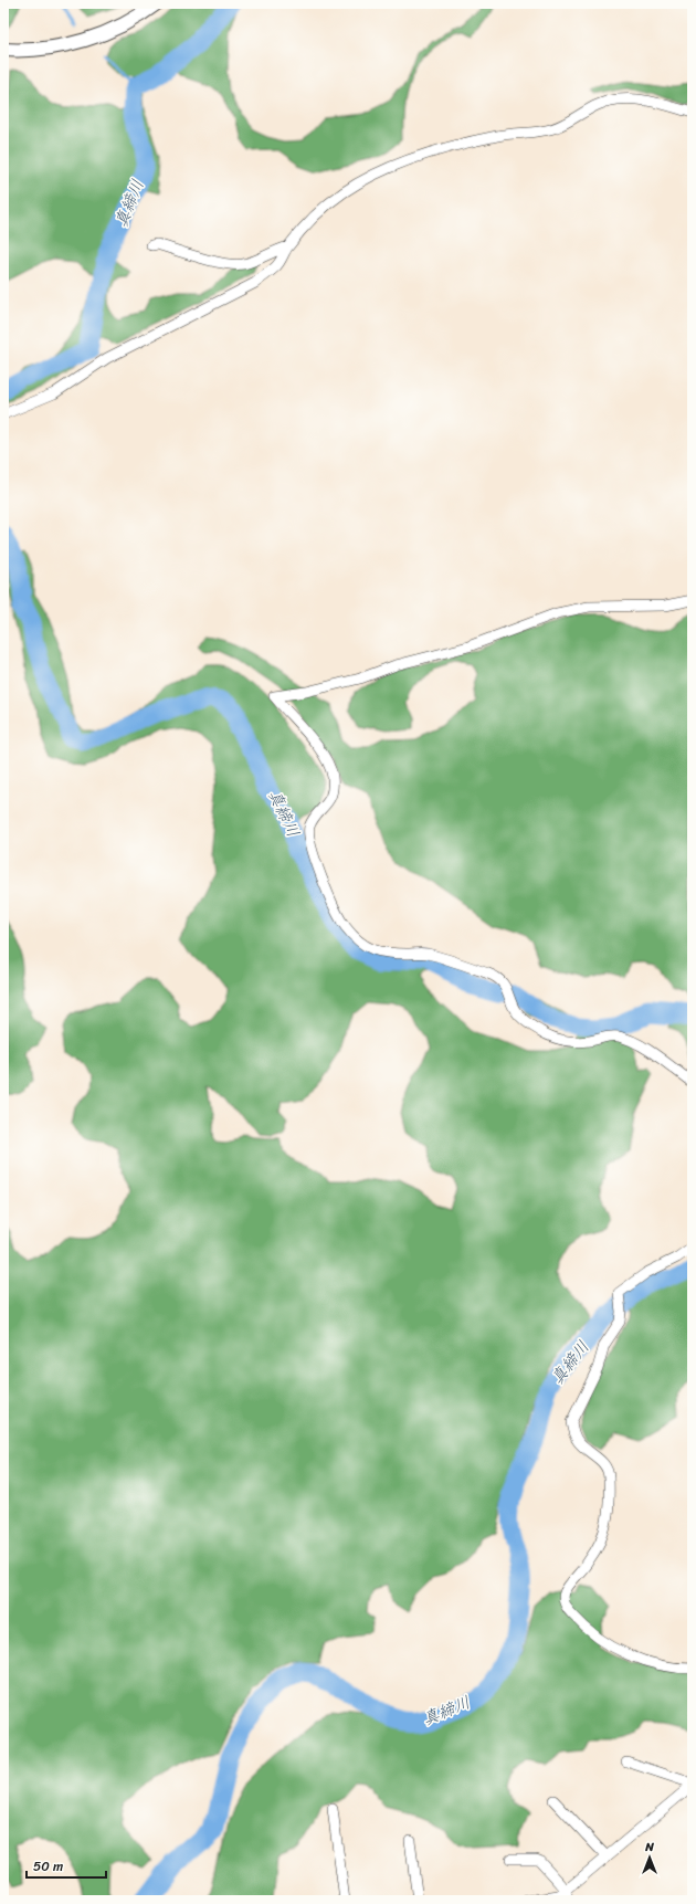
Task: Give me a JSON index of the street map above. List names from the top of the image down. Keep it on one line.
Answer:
{"water":["真締川"],"scale_bar":"50 m","north":"top"}
